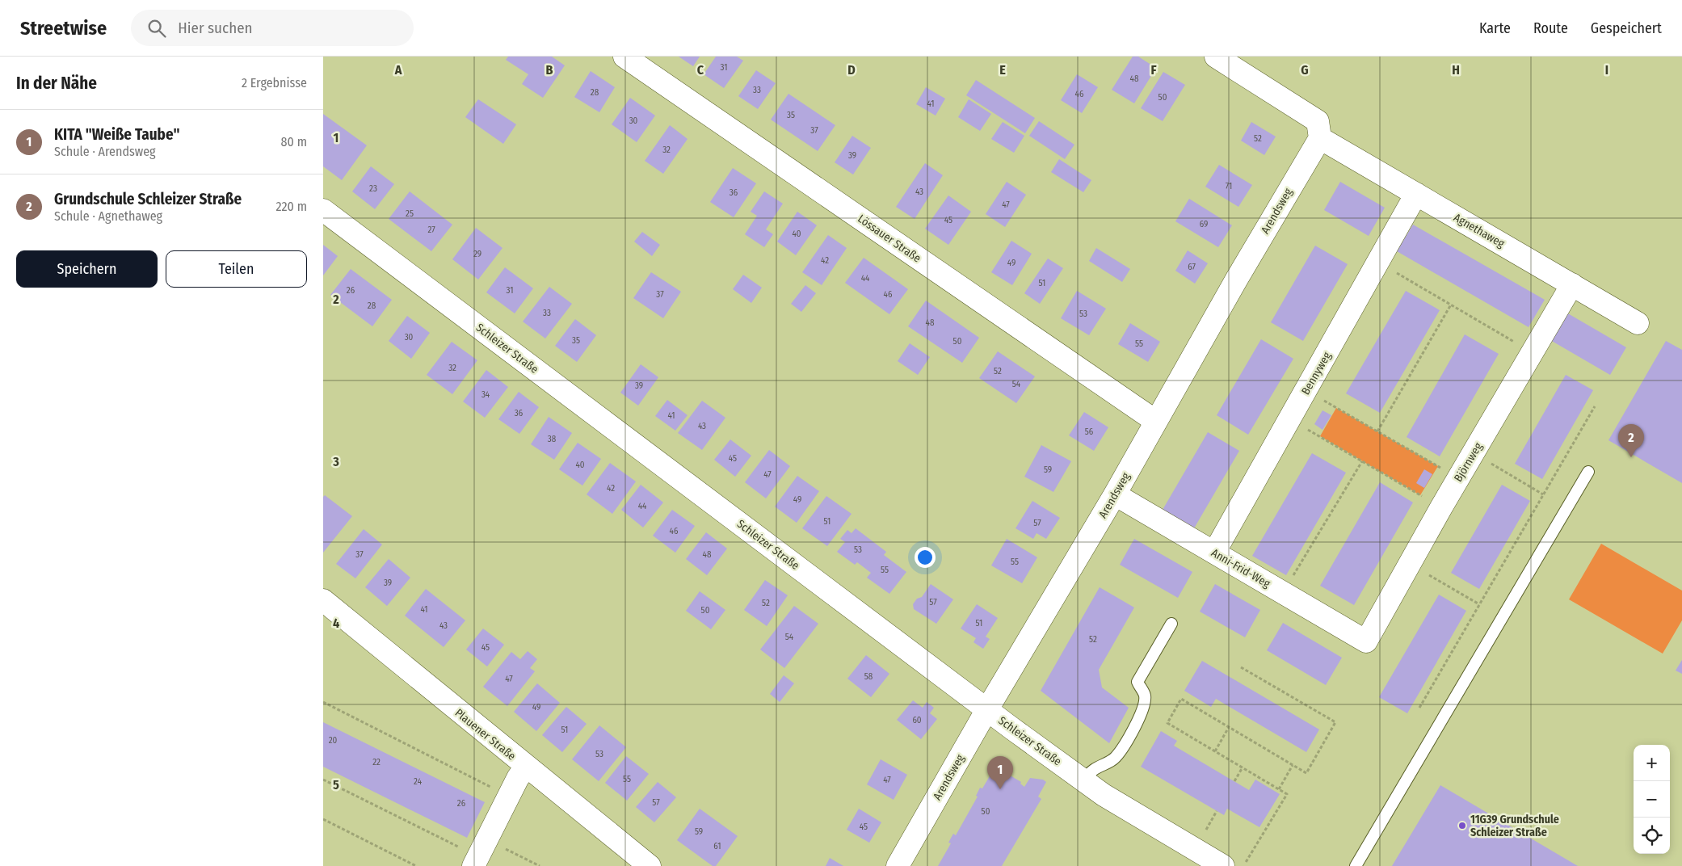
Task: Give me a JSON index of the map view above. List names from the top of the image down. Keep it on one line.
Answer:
{"streets":{"street":["Arendsweg","Agnethaweg","Lössauer Straße","Schleizer Straße","Bennyweg","Björnweg","Anni-Frid-Weg","Plauener Straße"]},"crossings":[["Arendsweg","Agnethaweg"],["Arendsweg","Lössauer Straße"],["Arendsweg","Schleizer Straße"],["Arendsweg","Anni-Frid-Weg"],["Agnethaweg","Bennyweg"],["Agnethaweg","Björnweg"],["Bennyweg","Anni-Frid-Weg"],["Björnweg","Anni-Frid-Weg"]],"places":["11G39 Grundschule Schleizer Straße"],"house_numbers":["31","48","33","28","46","50","41","35","30","37","52","32","39","71","23","43","36","47","25","45","69","27","40","29","42","49","67","44","51","26","31","37","46","28","33","53","48","30","35","50","55","32","52","54","39","34","36","41","43","56","38","45","40","59","47","42","49","44","51","57","46","53","37","48","55","55","39","57","52","41","50","51","43","54","52","45","58","47","49","60","51","20","53","22","55","47","24","57","26","50","45","59","61"],"page":{"header":"Streetwise","search":"Hier suchen","nav":["Karte","Route","Gespeichert"],"heading":["In der Nähe","2 Ergebnisse"],"list":[{"mark":"1","name":"KITA \"Weiße Taube\"","note":"Schule · Arendsweg","value":"80 m"},{"mark":"2","name":"Grundschule Schleizer Straße","note":"Schule · Agnethaweg","value":"220 m"}],"buttons":["Speichern","Teilen"],"pins":["2","1"],"map_buttons":["+","−"]},"grid":{"columns":["A","B","C","D","E","F","G","H","I"],"rows":["1","2","3","4","5"]}}
